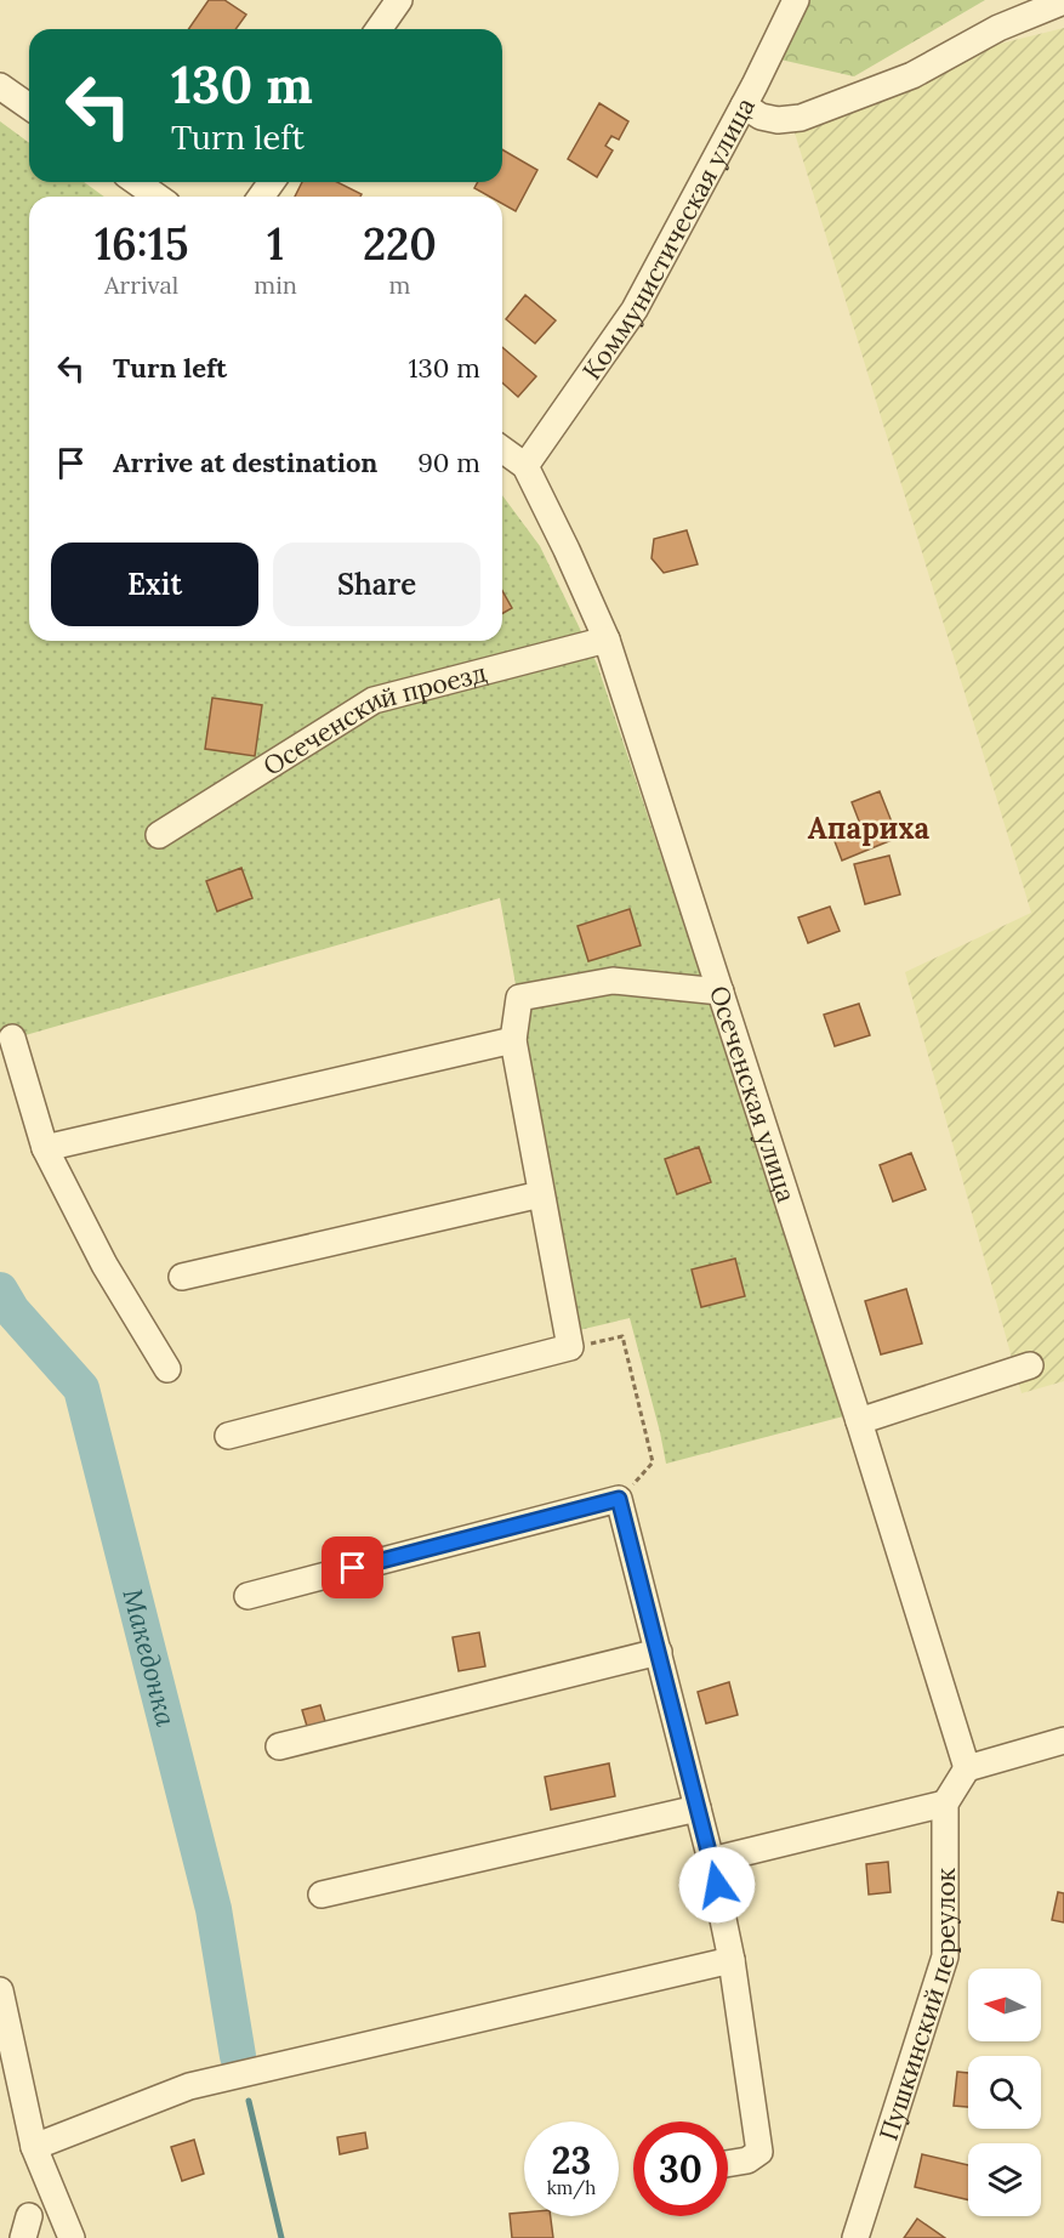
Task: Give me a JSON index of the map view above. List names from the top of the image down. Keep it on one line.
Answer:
{"streets":{"street":["Коммунистическая улица","Осеченский проезд","Осеченская улица","Пушкинский переулок"]},"crossings":[["Коммунистическая улица","Осеченская улица"],["Осеченский проезд","Осеченская улица"]],"districts":["Апариха"],"water":["Македонка"],"north":"left","page":{"turn":["130 m","Turn left"],"eta":["16:15","Arrival","1","min","220","m"],"list":[{"name":"Turn left","value":"130 m"},{"name":"Arrive at destination","value":"90 m"}],"buttons":["Exit","Share"],"speed":"23 km/h","limit":"30"}}
